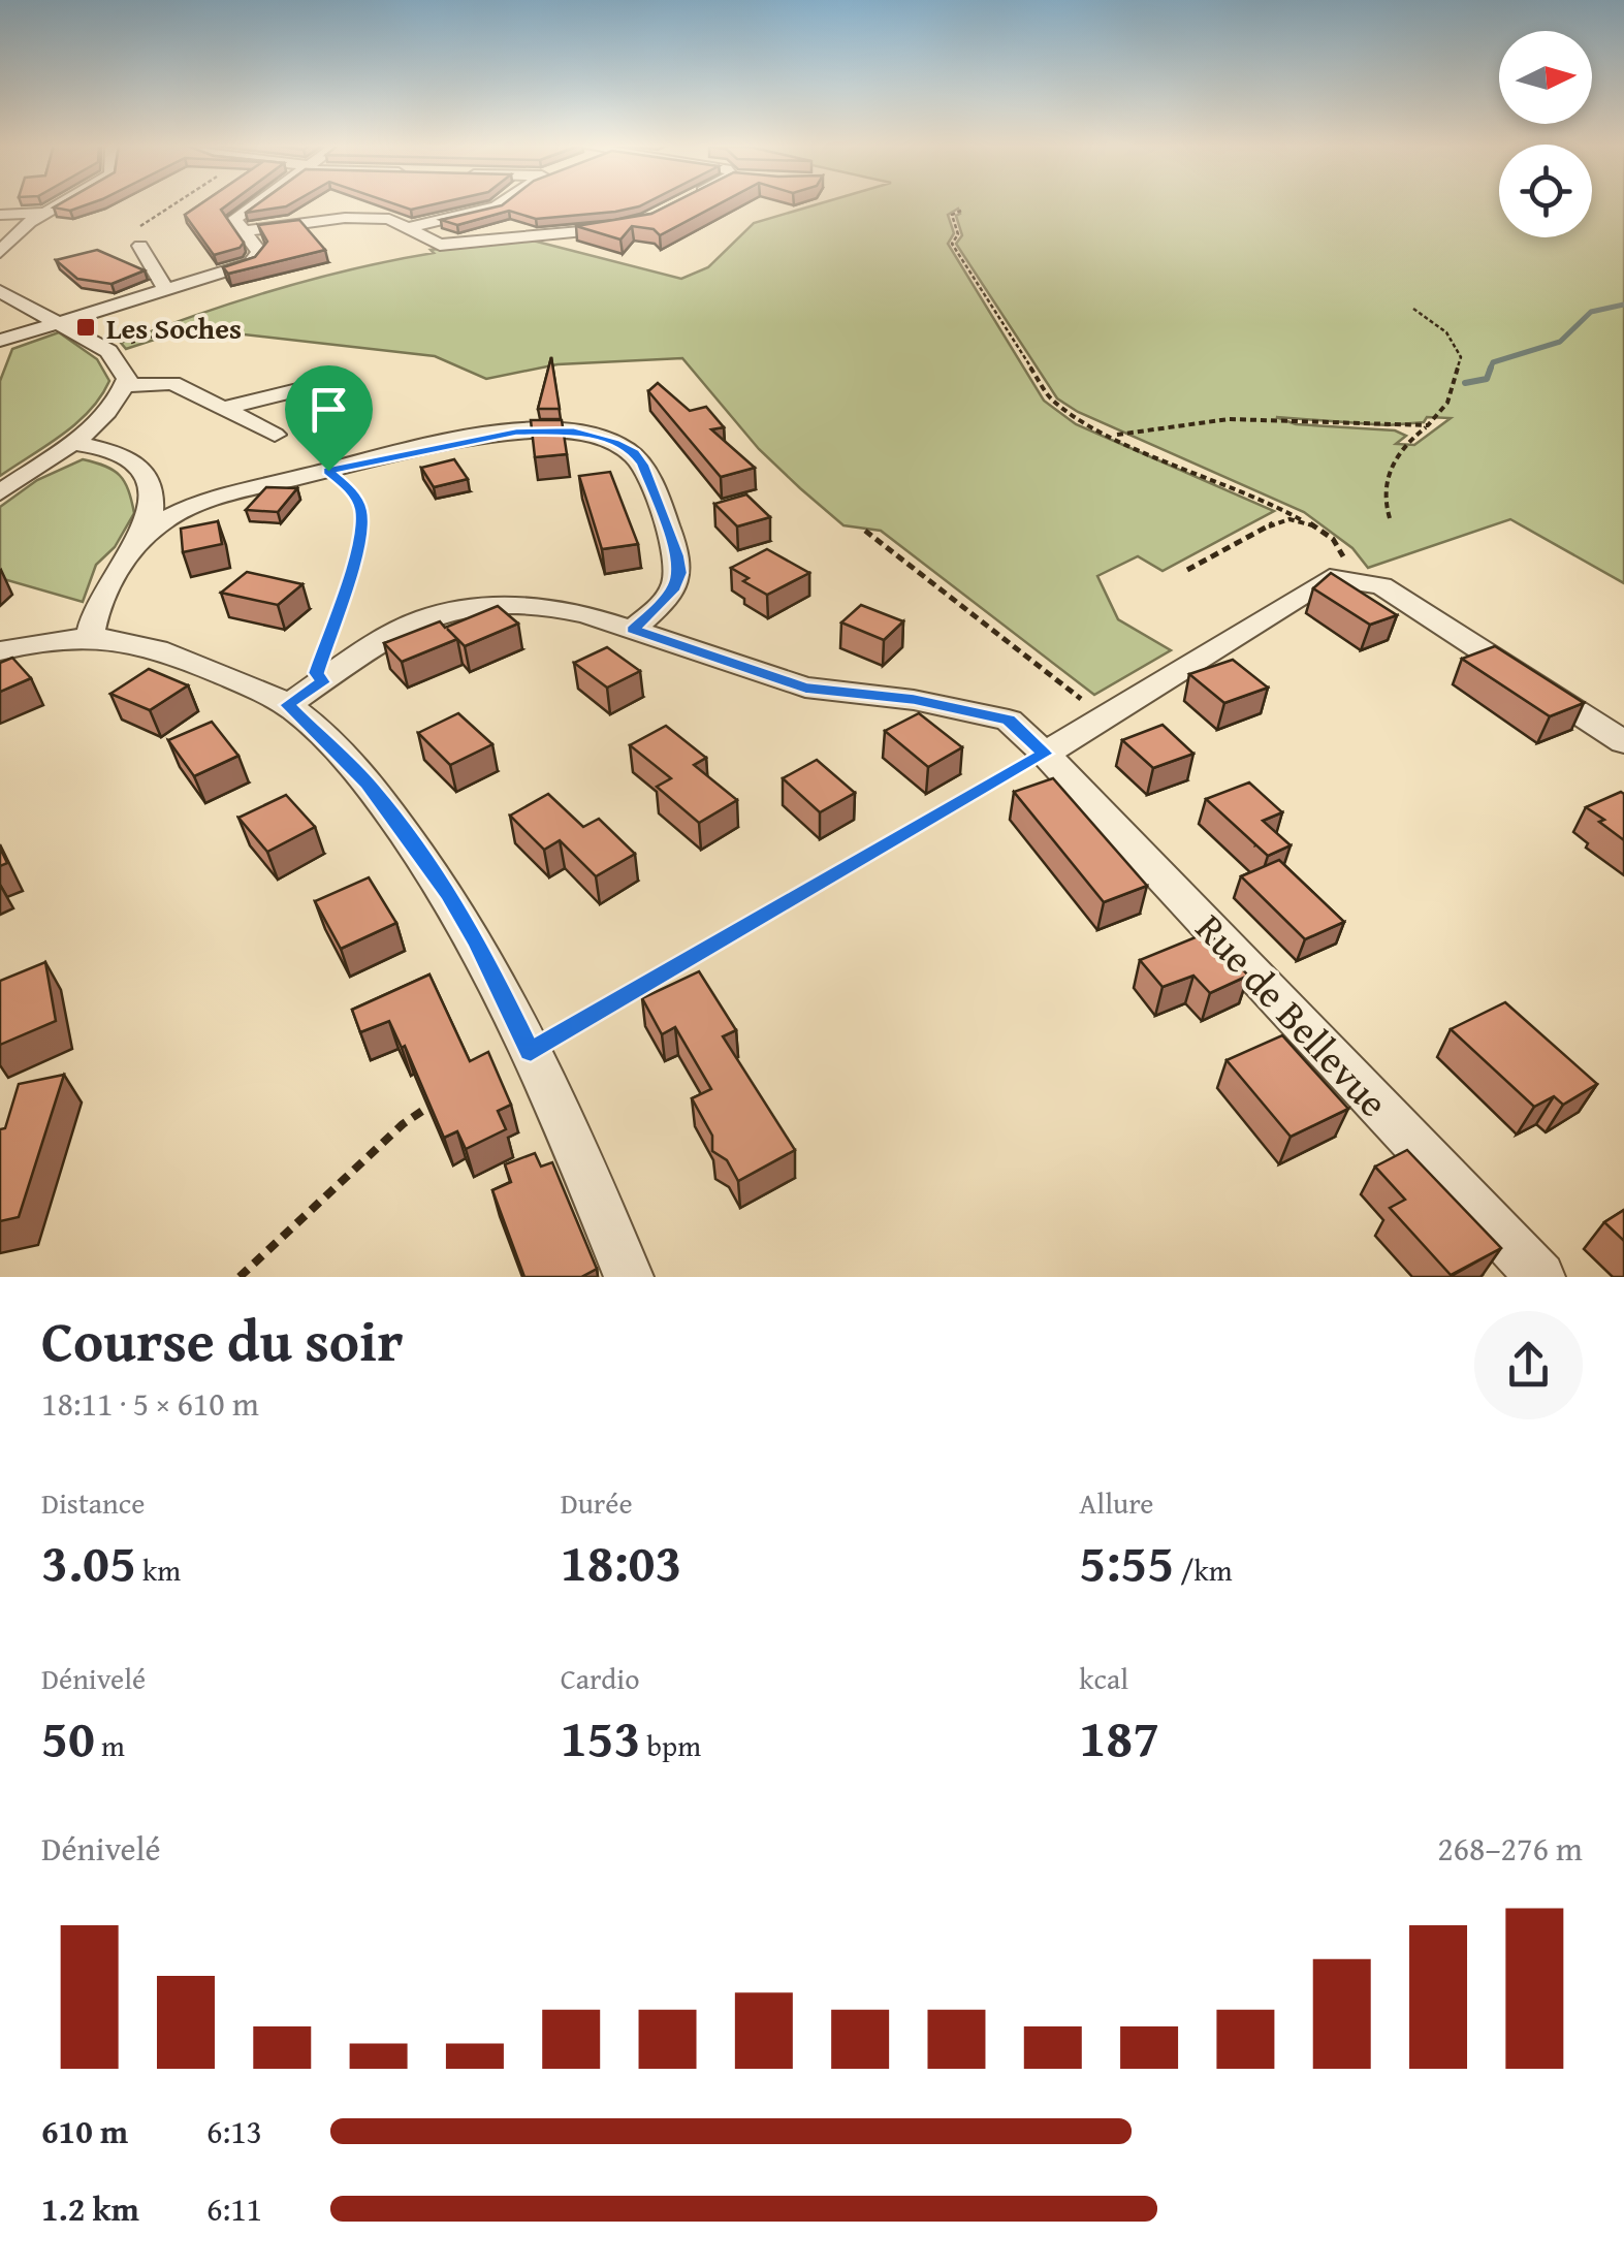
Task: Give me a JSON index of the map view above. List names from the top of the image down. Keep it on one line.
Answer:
{"streets":{"street":["Rue de Bellevue"]},"places":{"transit":["Les Soches"]},"north":"right","page":{"heading":["Course du soir","18:11 · 5 × 610 m"],"stats":[["Distance","3.05 km"],["Durée","18:03"],["Allure","5:55 /km"],["Dénivelé","50 m"],["Cardio","153 bpm"],["kcal","187"]],"chart":["Dénivelé","268–276 m"],"list":[{"name":"610 m","note":"6:13"},{"name":"1.2 km","note":"6:11"}]}}
